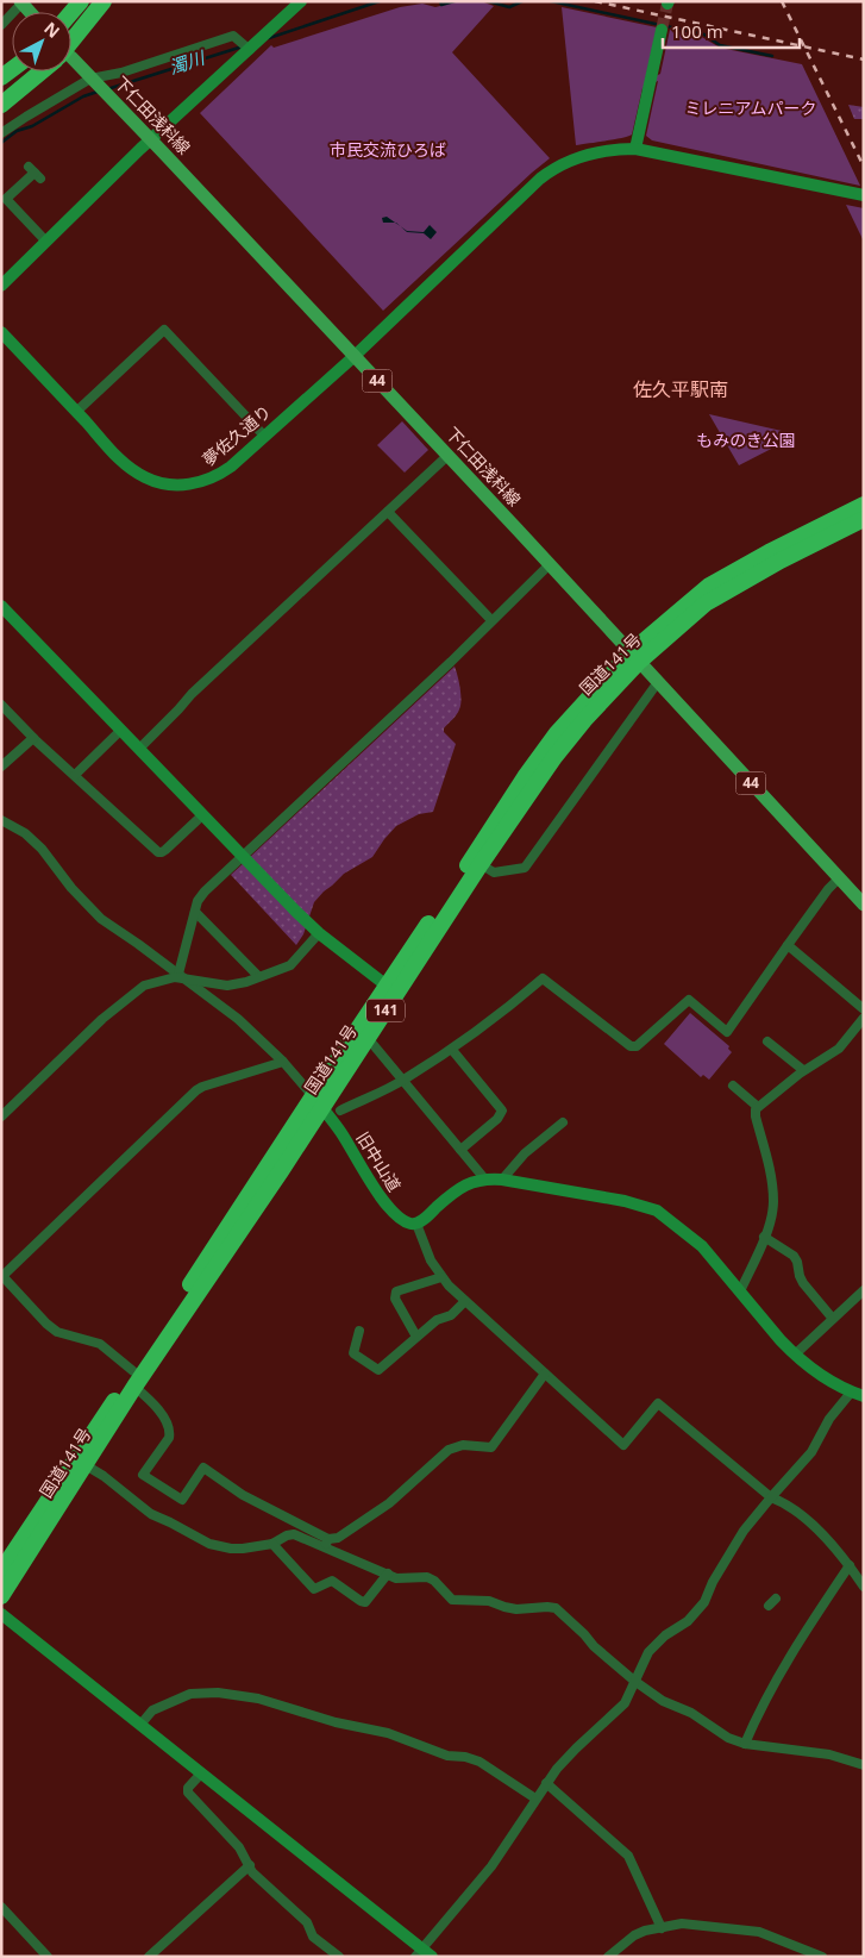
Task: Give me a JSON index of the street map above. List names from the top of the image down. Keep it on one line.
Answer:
{"streets":{"highway":["国道141号","141"],"main road":["下仁田浅科線","44"],"street":["夢佐久通り","旧中山道"]},"crossings":[["下仁田浅科線","夢佐久通り"],["下仁田浅科線","国道141号"],["国道141号","旧中山道"]],"districts":["佐久平駅南"],"water":["濁川"],"parks":["ミレニアムパーク","市民交流ひろば","もみのき公園"],"scale_bar":"100 m","north":"top right"}
